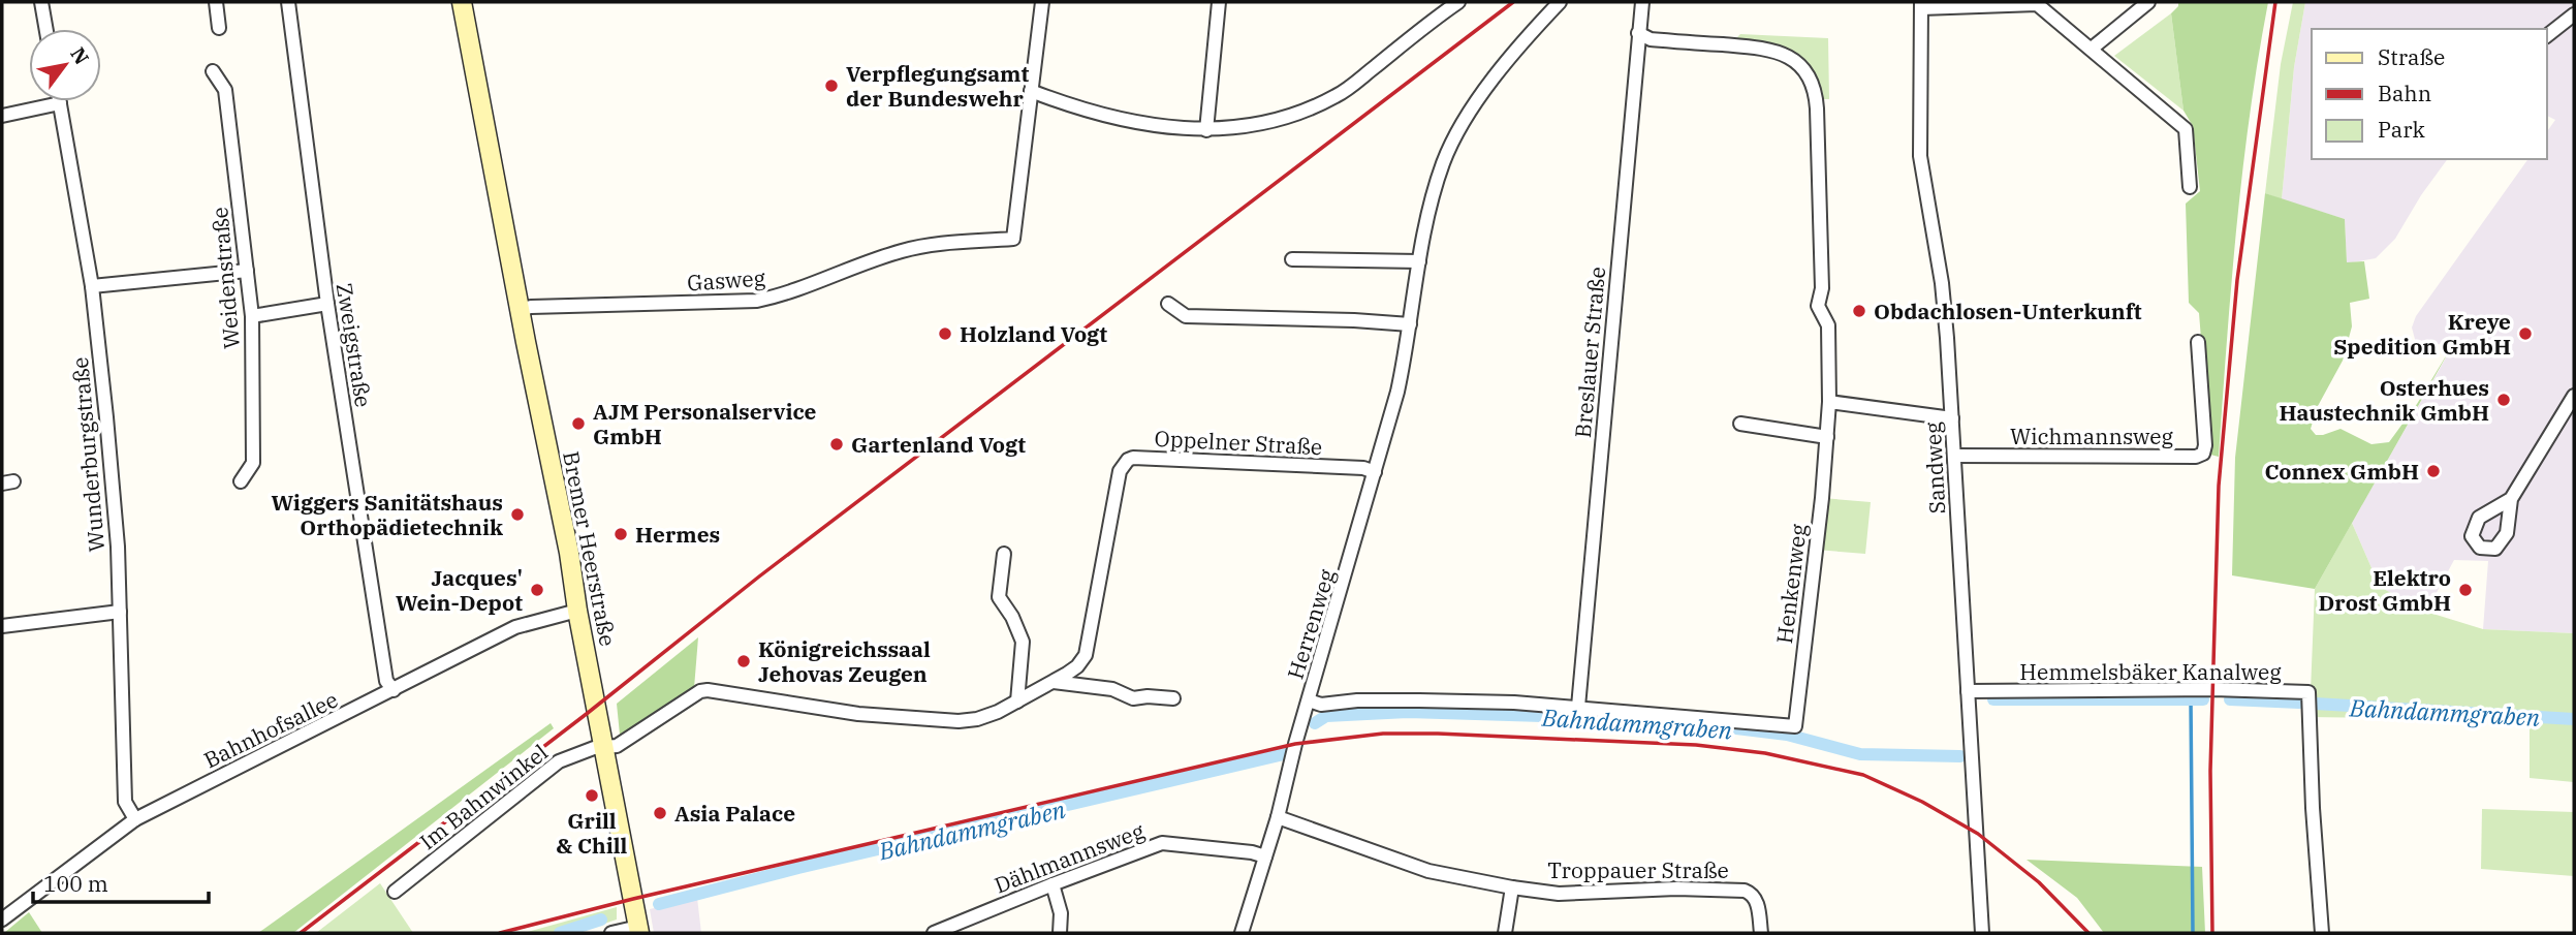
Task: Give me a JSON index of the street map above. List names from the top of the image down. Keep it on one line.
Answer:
{"streets":{"street":["Weidenstraße","Gasweg","Zweigstraße","Breslauer Straße","Wichmannsweg","Oppelner Straße","Wunderburgstraße","Sandweg","Bremer Heerstraße","Henkenweg","Herrenweg","Hemmelsbäker Kanalweg","Bahnhofsallee","Im Bahnwinkel","Dählmannsweg","Troppauer Straße"]},"crossings":[["Gasweg","Bremer Heerstraße"],["Zweigstraße","Bahnhofsallee"],["Breslauer Straße","Henkenweg"],["Wichmannsweg","Sandweg"],["Oppelner Straße","Herrenweg"],["Oppelner Straße","Im Bahnwinkel"],["Wunderburgstraße","Bahnhofsallee"],["Sandweg","Hemmelsbäker Kanalweg"],["Bremer Heerstraße","Bahnhofsallee"],["Bremer Heerstraße","Im Bahnwinkel"],["Herrenweg","Dählmannsweg"],["Herrenweg","Troppauer Straße"]],"water":["Bahndammgraben"],"places":["Verpflegungsamt der Bundeswehr","Obdachlosen-Unterkunft","Holzland Vogt","Kreye Spedition GmbH","Osterhues Haustechnik GmbH","AJM Personalservice GmbH","Gartenland Vogt","Connex GmbH","Wiggers Sanitätshaus Orthopädietechnik","Hermes","Jacques' Wein-Depot","Elektro Drost GmbH","Königreichssaal Jehovas Zeugen","Grill & Chill","Asia Palace"],"legend":["Straße","Bahn","Park"],"scale_bar":"100 m","north":"top right"}
